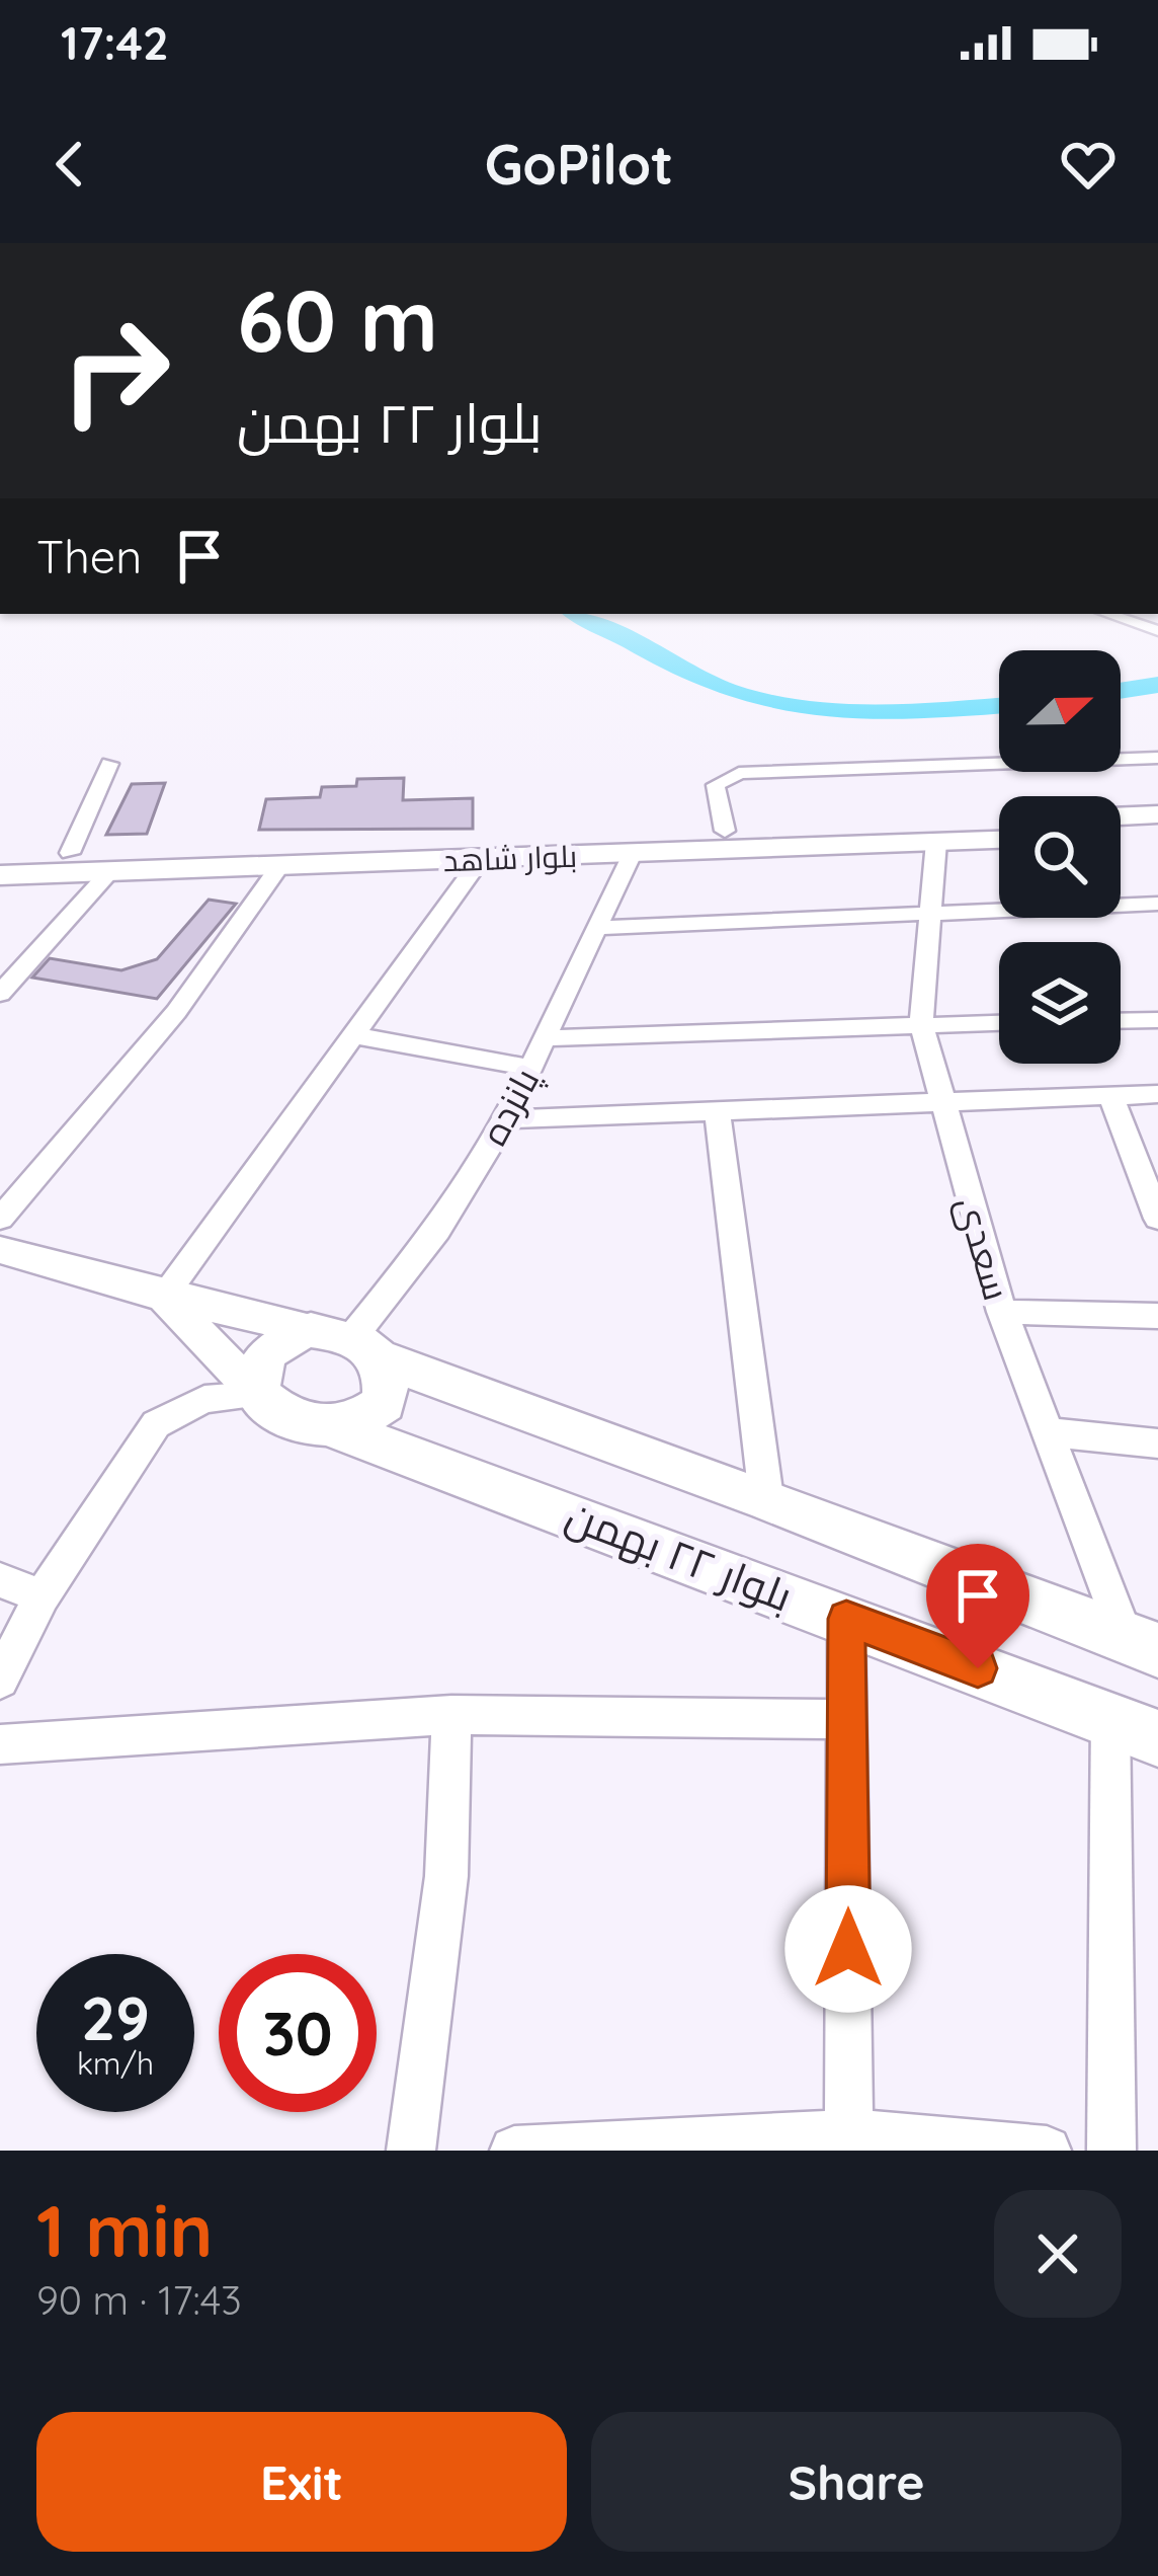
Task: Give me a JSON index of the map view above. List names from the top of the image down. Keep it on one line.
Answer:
{"streets":{"main road":["بلوار شاهد","بلوار ۲۲ بهمن"],"street":["پانزده","سعدی"]},"crossings":[["بلوار شاهد","پانزده"],["بلوار شاهد","سعدی"],["پانزده","بلوار ۲۲ بهمن"]],"north":"right","page":{"status":"17:42","header":"GoPilot","turn":["60 m","بلوار ۲۲ بهمن"],"then":"Then","speed":"29 km/h","limit":"30","heading":["1 min","90 m · 17:43"],"buttons":["Exit","Share"]}}
